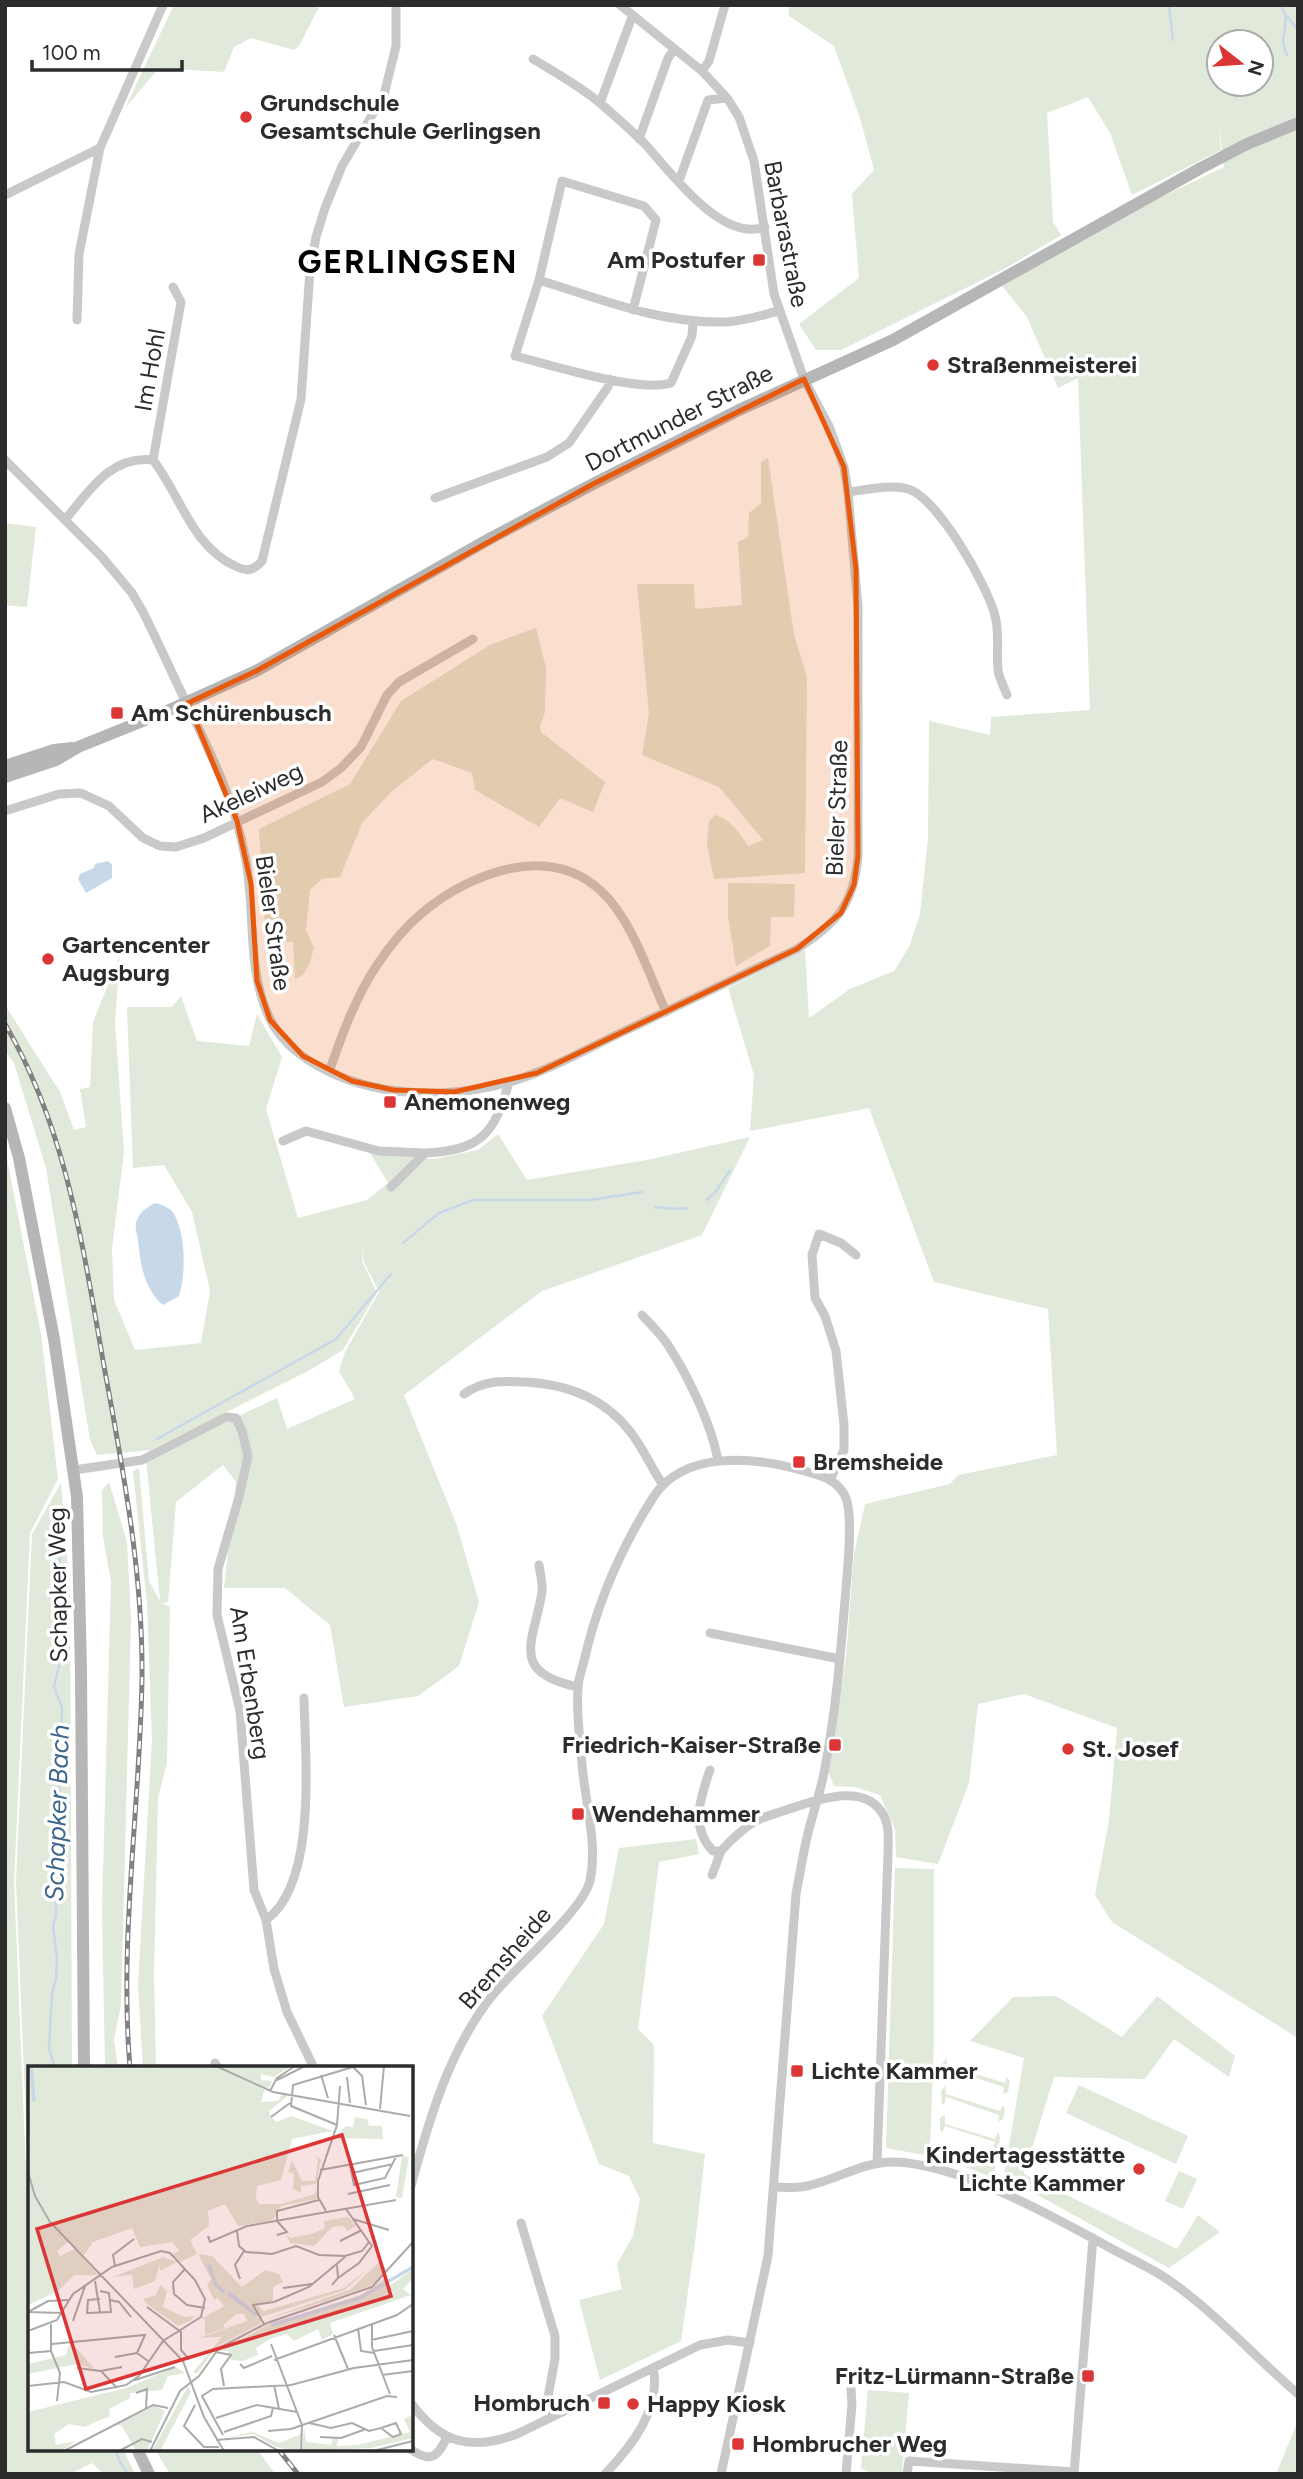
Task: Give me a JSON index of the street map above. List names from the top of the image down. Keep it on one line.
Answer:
{"streets":{"main road":["Dortmunder Straße","Schapker Weg"],"street":["Barbarastraße","Im Hohl","Akeleiweg","Bieler Straße","Am Erbenberg","Bremsheide"]},"crossings":[["Barbarastraße","Dortmunder Straße"],["Barbarastraße","Bieler Straße"],["Dortmunder Straße","Bieler Straße"],["Akeleiweg","Bieler Straße"],["Schapker Weg","Am Erbenberg"]],"districts":["GERLINGSEN"],"water":["Schapker Bach"],"places":{"other":["Grundschule Gesamtschule Gerlingsen","Straßenmeisterei","Gartencenter Augsburg","St. Josef","Kindertagesstätte Lichte Kammer","Happy Kiosk"],"transit":["Am Postufer","Am Schürenbusch","Anemonenweg","Bremsheide","Friedrich-Kaiser-Straße","Wendehammer","Lichte Kammer","Fritz-Lürmann-Straße","Hombruch","Hombrucher Weg"]},"scale_bar":"100 m","north":"right"}
